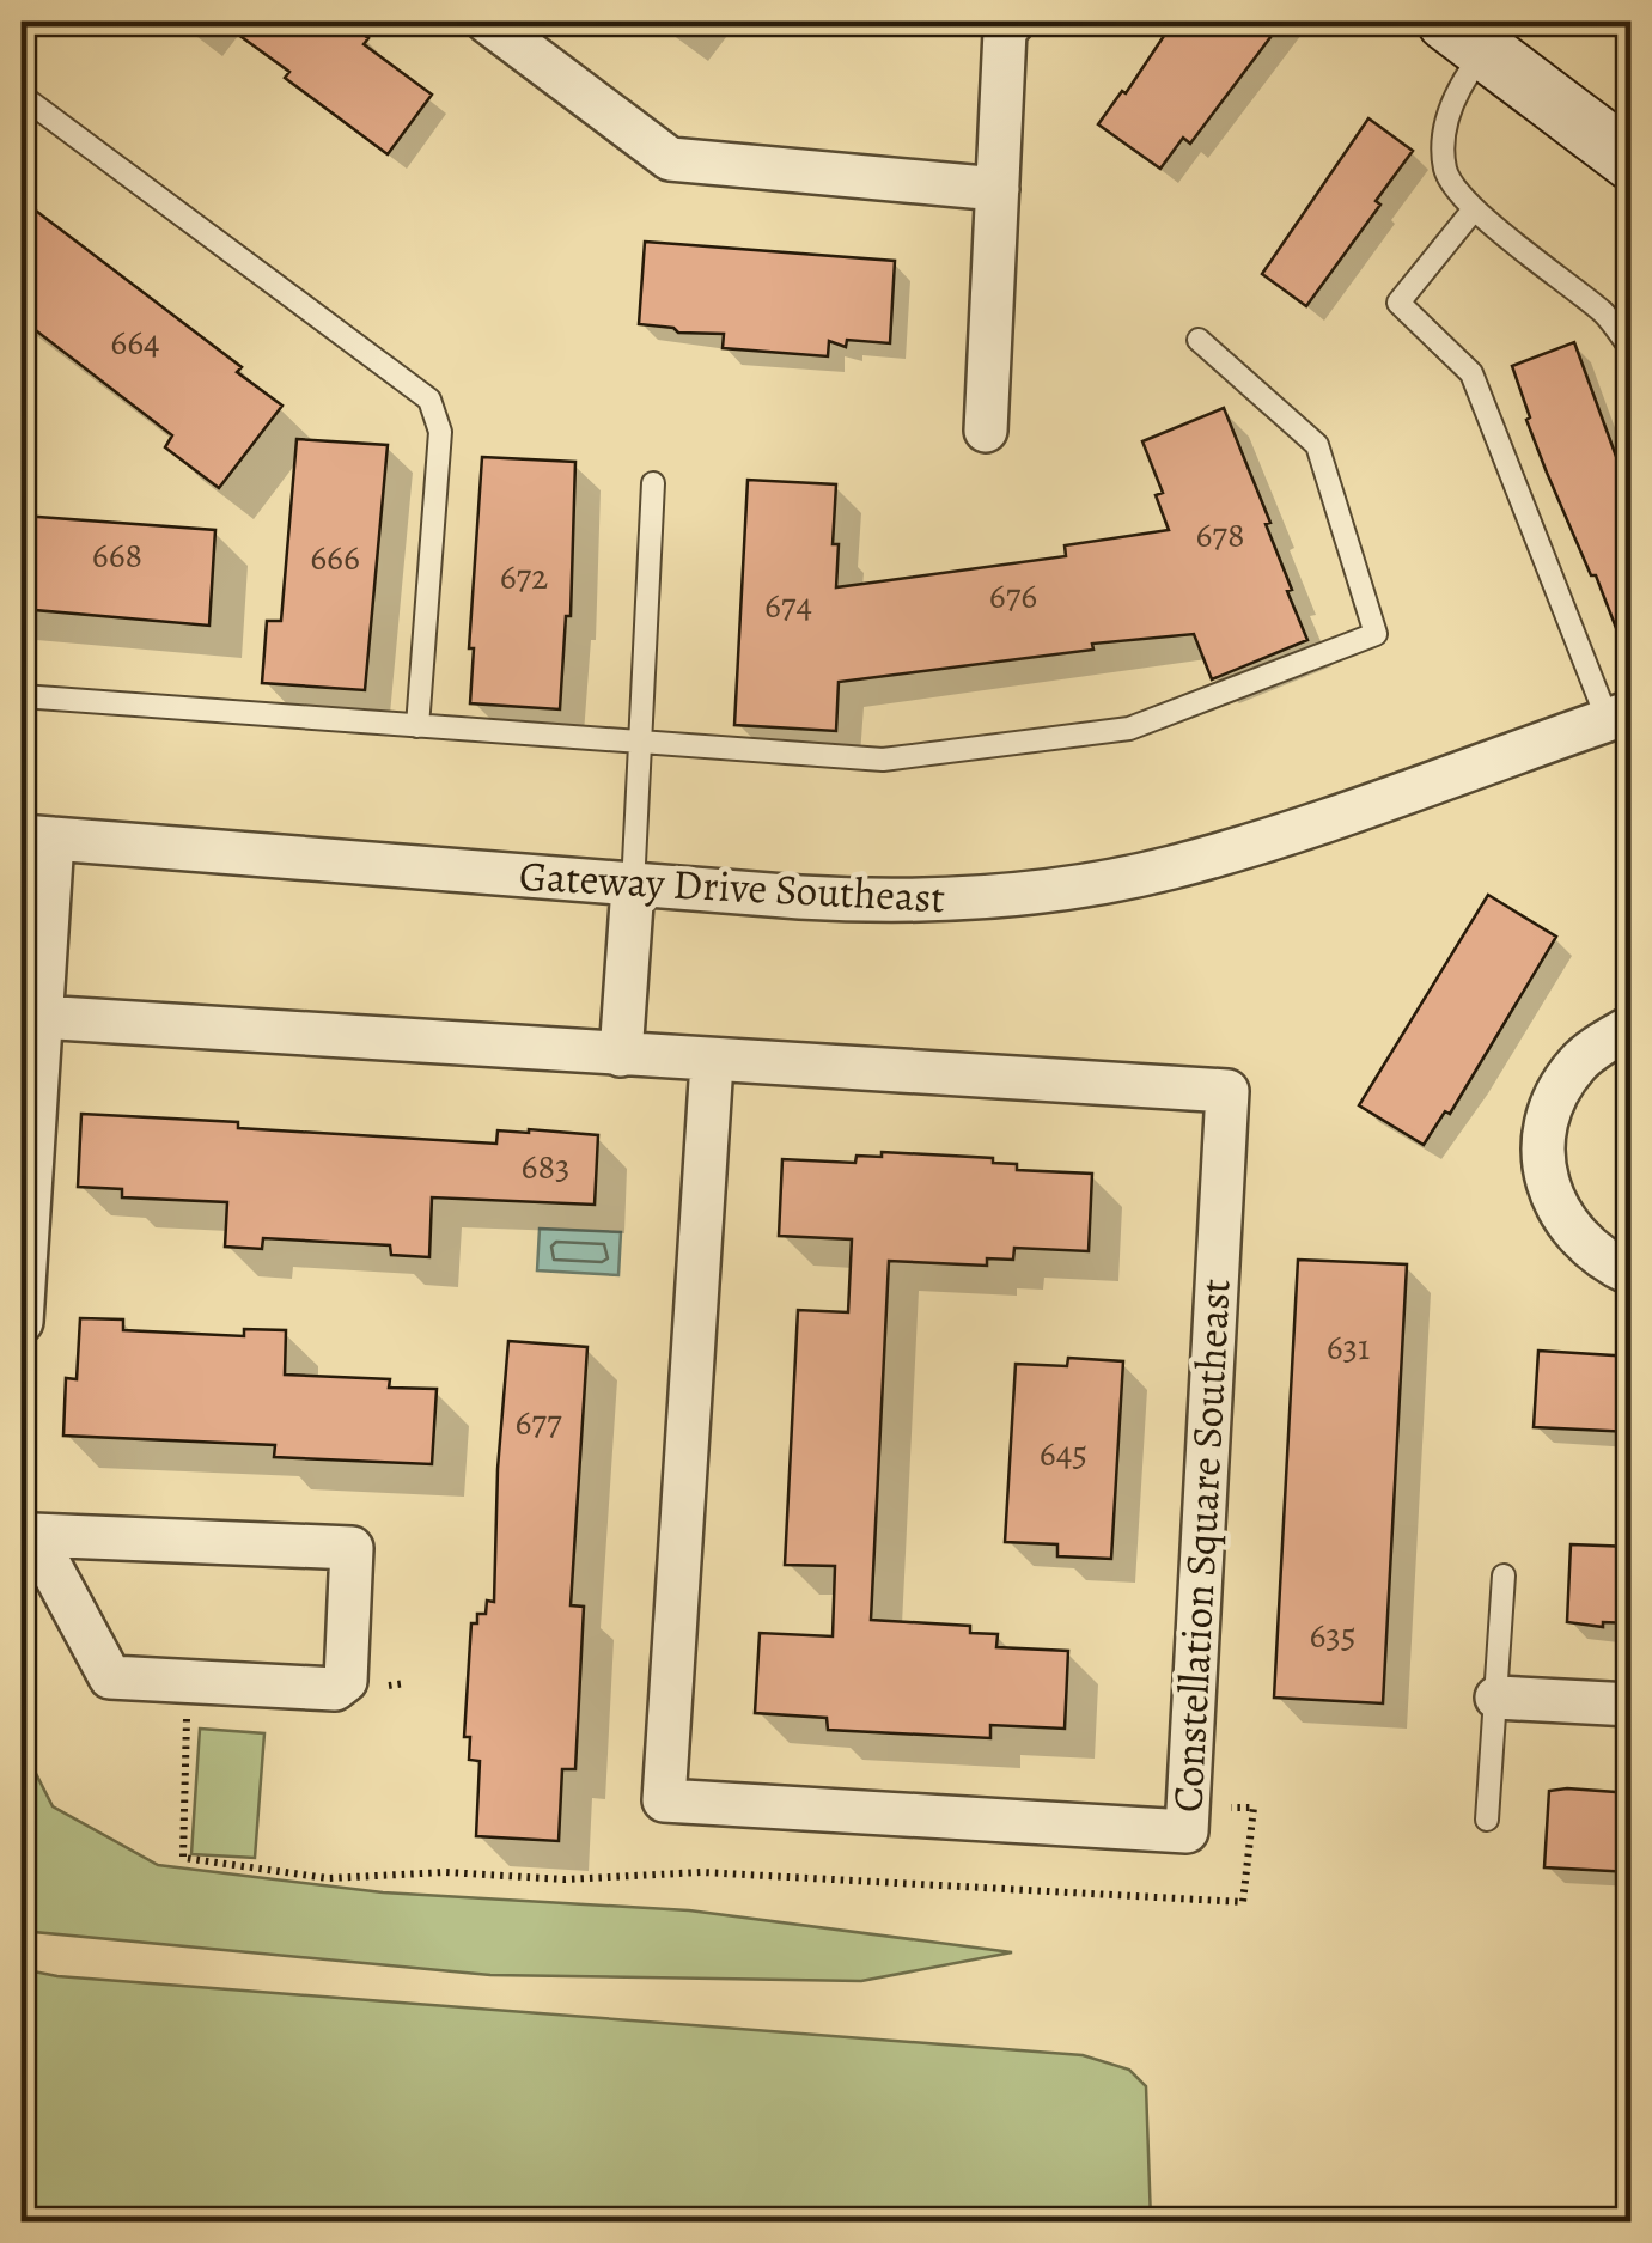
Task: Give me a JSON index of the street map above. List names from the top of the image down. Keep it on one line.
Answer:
{"streets":{"street":["Gateway Drive Southeast","Constellation Square Southeast"]},"house_numbers":["664","678","668","666","672","676","674","683","631","677","645","635"]}
